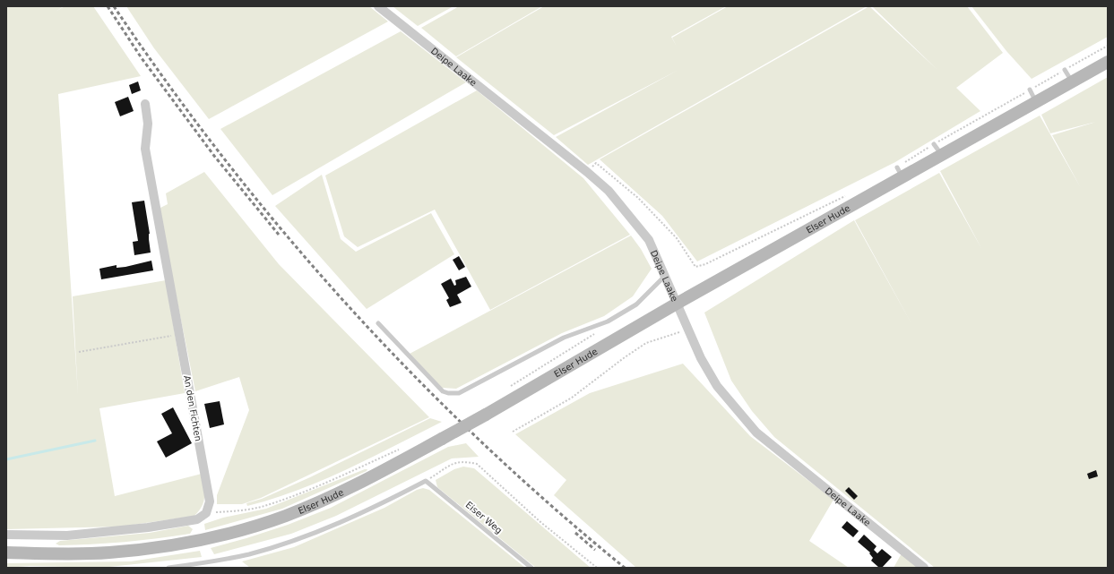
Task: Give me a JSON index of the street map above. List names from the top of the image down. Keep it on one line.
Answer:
{"streets":{"street":["Deipe Laake","Elser Hude","An den Fichten"],"lane":["Eiser Weg"]},"crossings":[["Deipe Laake","Elser Hude"]]}
